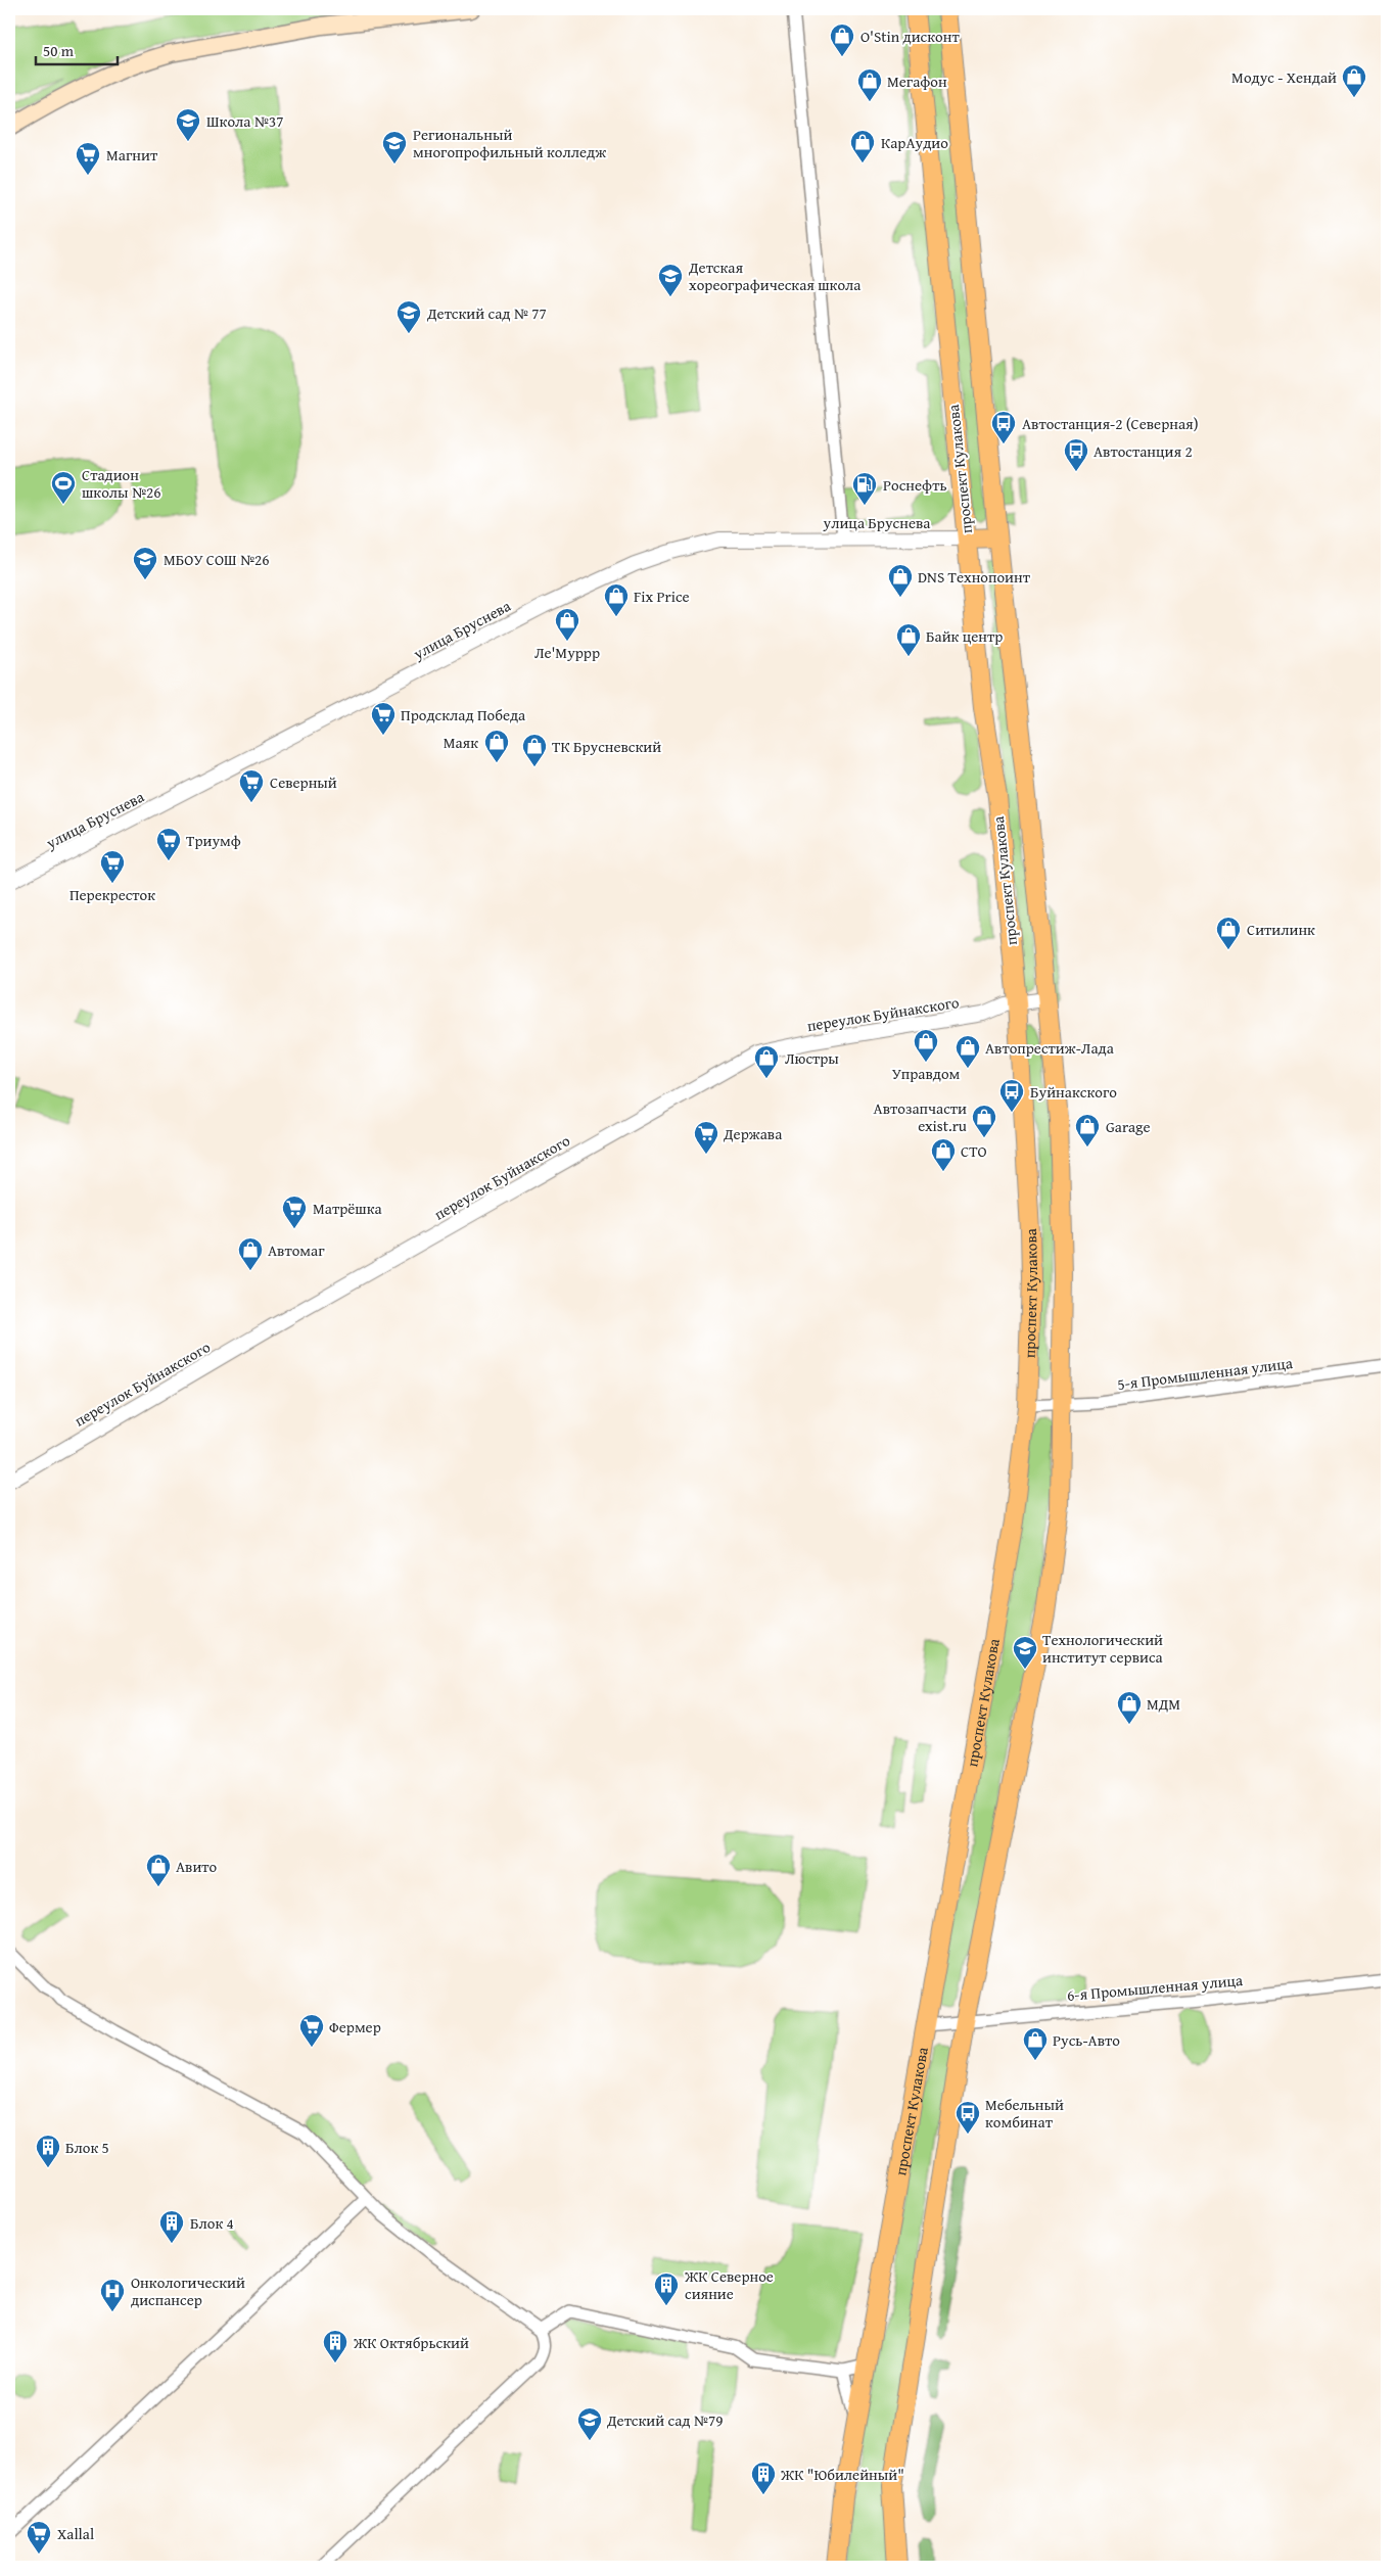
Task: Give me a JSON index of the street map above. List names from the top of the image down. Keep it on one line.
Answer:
{"streets":{"main road":["проспект Кулакова"],"street":["улица Бруснева","переулок Буйнакского","5-я Промышленная улица","6-я Промышленная улица"]},"crossings":[["проспект Кулакова","улица Бруснева"],["проспект Кулакова","переулок Буйнакского"],["проспект Кулакова","5-я Промышленная улица"],["проспект Кулакова","6-я Промышленная улица"]],"places":{"shop":["O'Stin дисконт","Модус - Хендай","Мегафон","КарАудио","DNS Технопоинт","Fix Price","Ле'Муррр","Байк центр","Маяк","ТК Брусневский","Ситилинк","Управдом","Автопрестиж-Лада","Люстры","Автозапчасти exist.ru","Garage","СТО","Автомаг","МДМ","Авито","Русь-Авто"],"school or university":["Школа №37","Региональный многопрофильный колледж","Детская хореографическая школа","Детский сад № 77","МБОУ СОШ №26","Технологический институт сервиса","Детский сад №79"],"supermarket":["Магнит","Продсклад Победа","Северный","Триумф","Перекресток","Держава","Матрёшка","Фермер","Xallal"],"bus stop":["Автостанция-2 (Северная)","Автостанция 2","Буйнакского","Мебельный комбинат"],"sports":["Стадион школы №26"],"fuel station":["Роснефть"],"building":["Блок 5","Блок 4","ЖК Северное сияние","ЖК Октябрьский","ЖК \"Юбилейный\""],"hospital":["Онкологический диспансер"]},"scale_bar":"50 m"}
